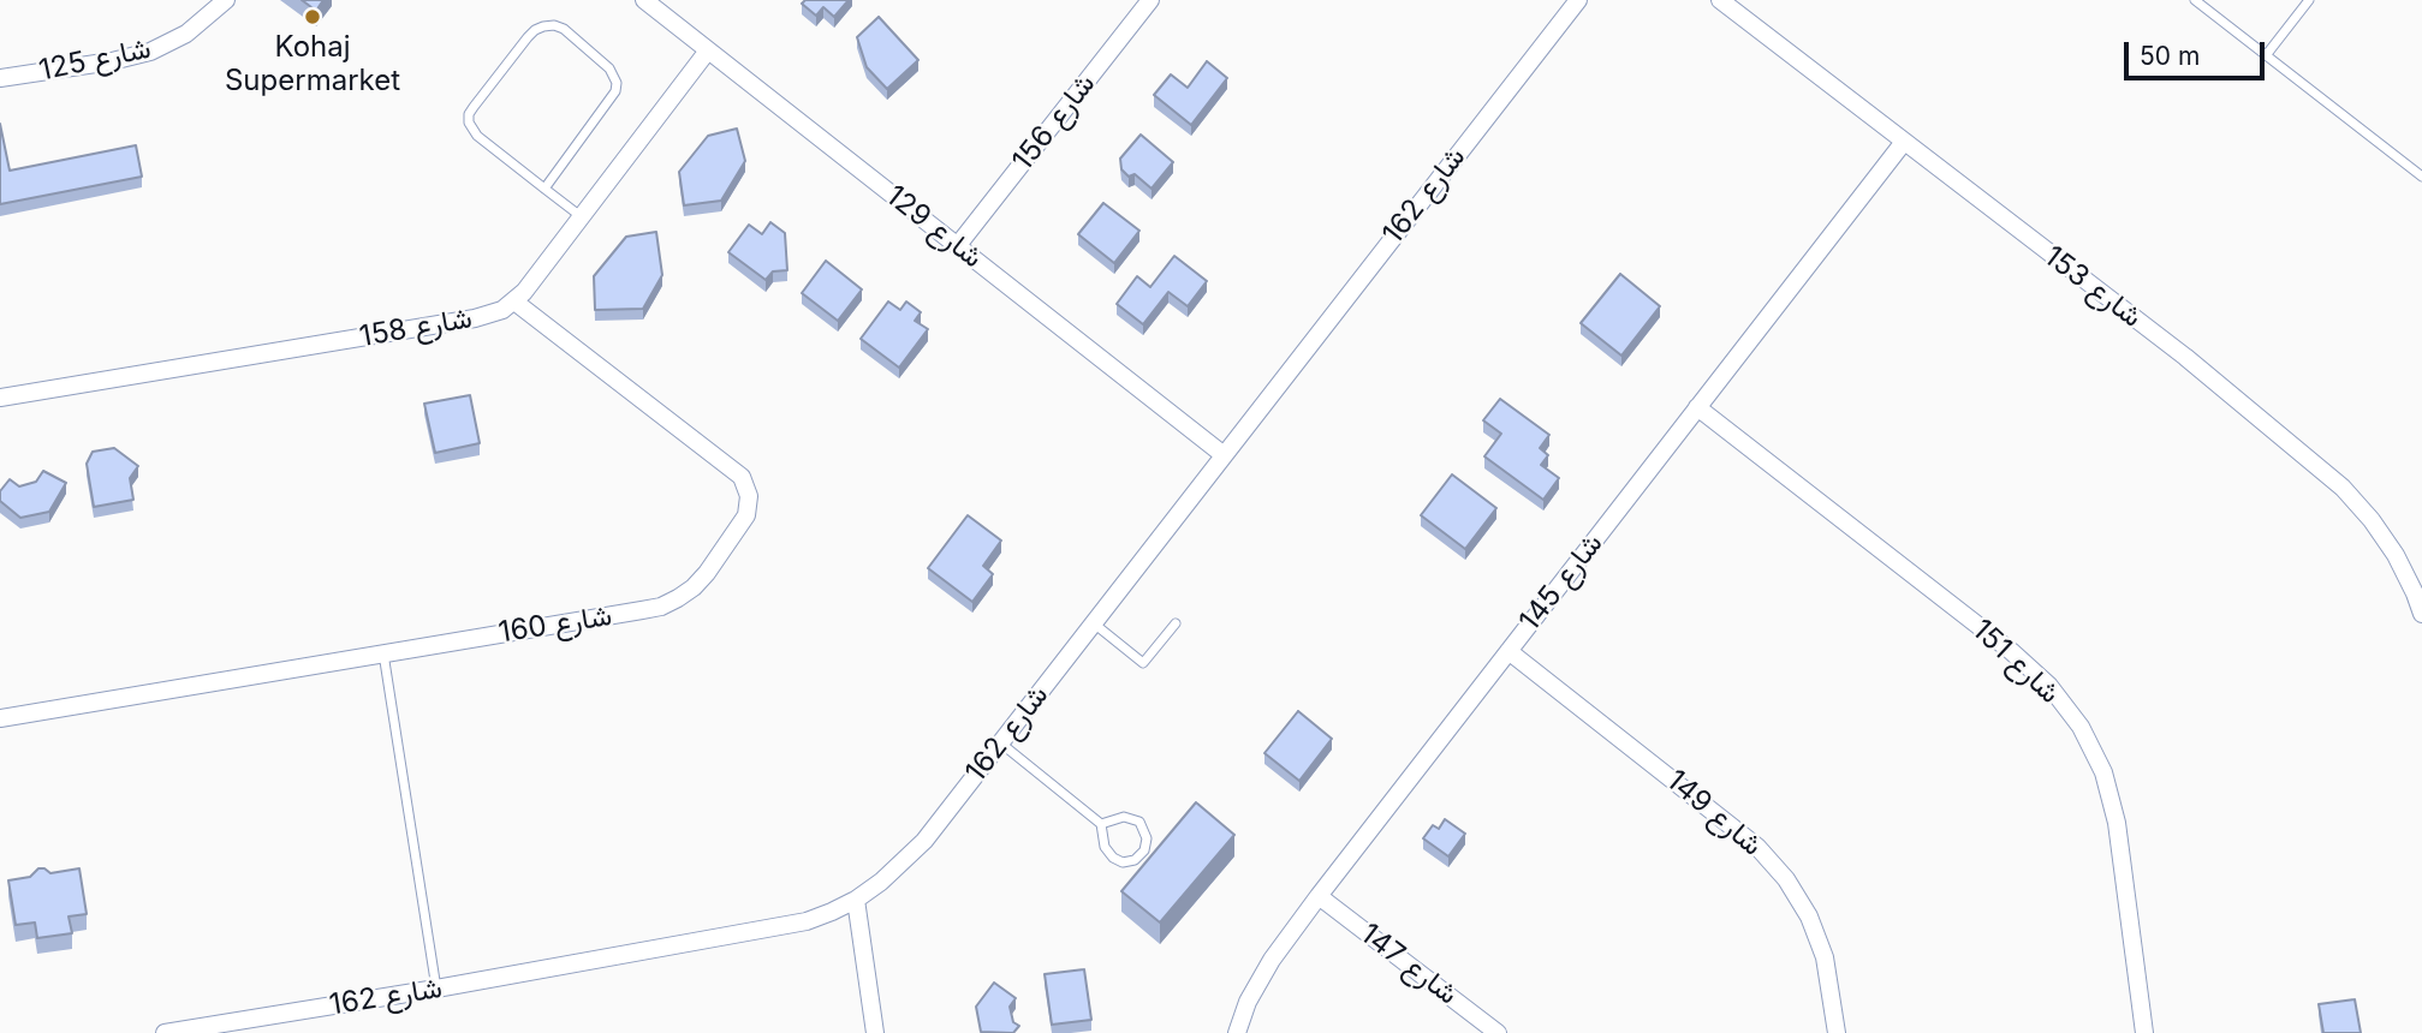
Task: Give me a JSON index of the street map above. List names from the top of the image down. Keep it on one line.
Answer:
{"streets":{"street":["شارع 125","شارع 156","شارع 162","شارع 129","شارع 153","شارع 158","شارع 145","شارع 160","شارع 151","شارع 149","شارع 147"]},"crossings":[["شارع 156","شارع 129"],["شارع 162","شارع 129"],["شارع 129","شارع 158"],["شارع 153","شارع 145"],["شارع 158","شارع 160"],["شارع 145","شارع 151"],["شارع 145","شارع 149"],["شارع 145","شارع 147"]],"places":["Kohaj Supermarket"],"scale_bar":"50 m"}
